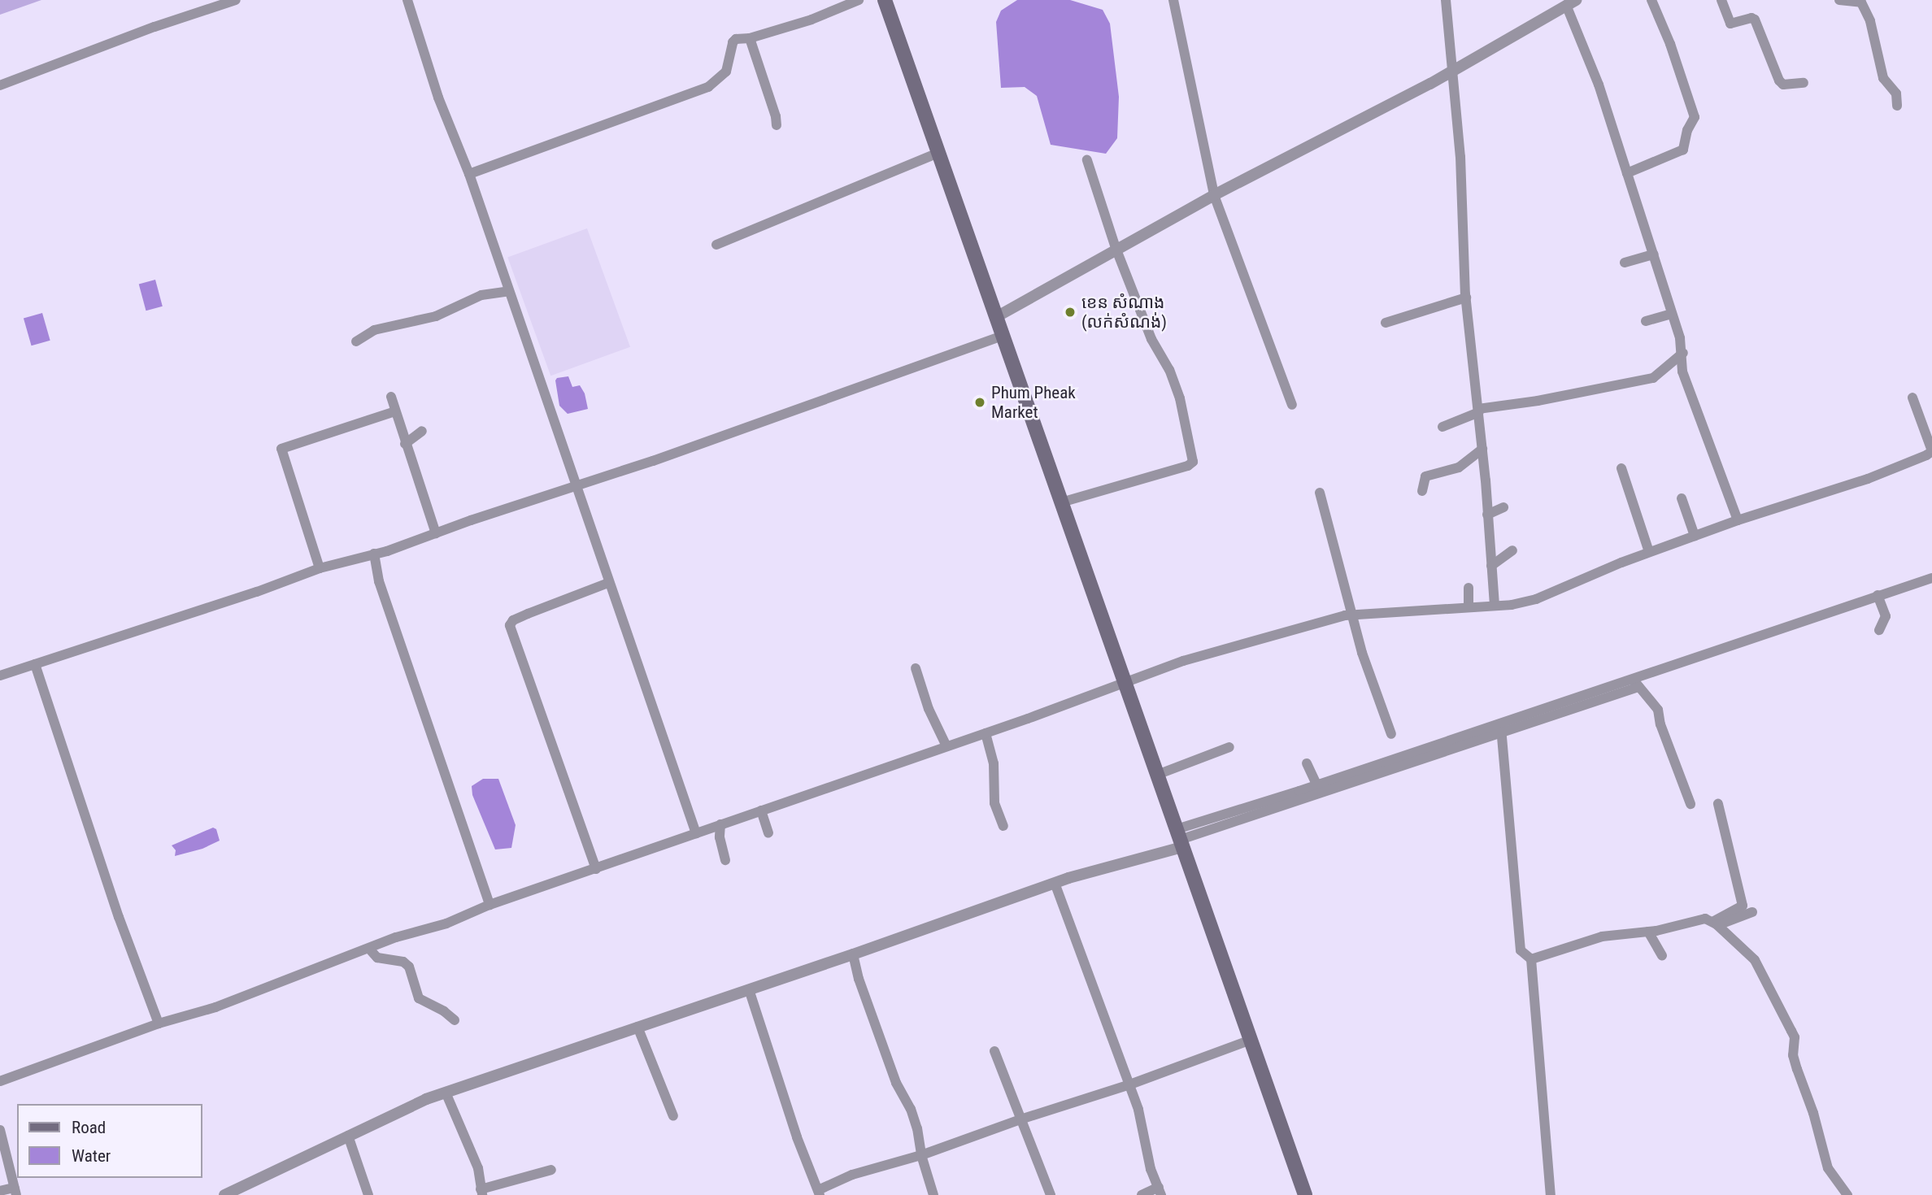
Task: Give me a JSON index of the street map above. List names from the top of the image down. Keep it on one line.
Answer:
{"places":["ខេន សំណាង (លក់សំណង់)","Phum Pheak Market"],"legend":["Road","Water"]}
